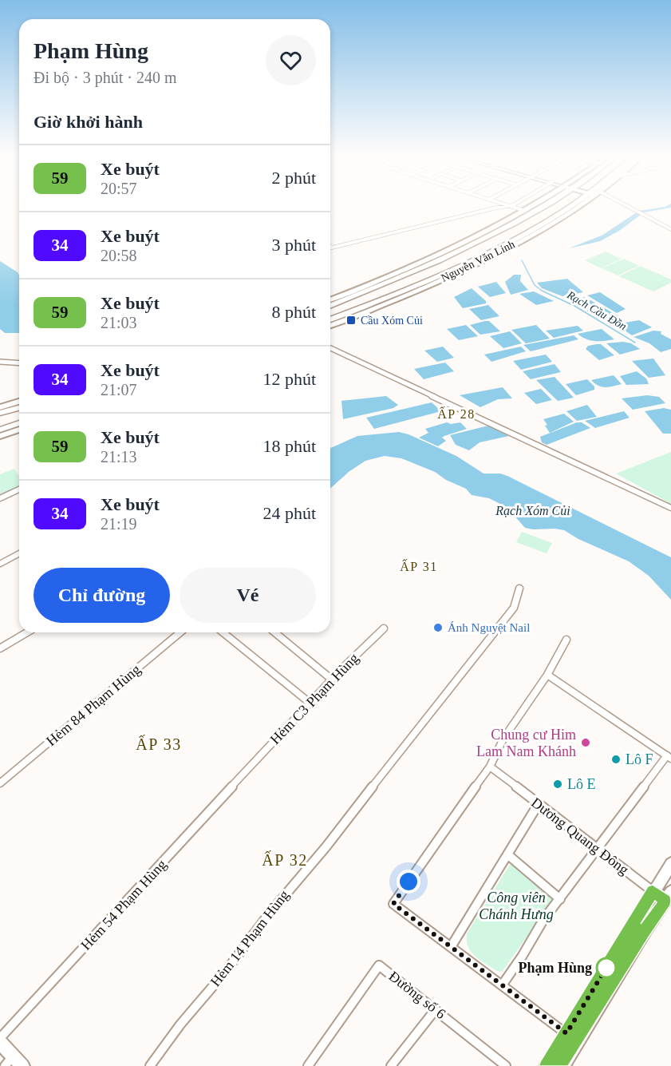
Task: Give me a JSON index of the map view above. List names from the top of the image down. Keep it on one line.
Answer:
{"streets":{"highway":["Nguyễn Văn Linh"],"street":["Hẻm C3 Phạm Hùng","Hẻm 84 Phạm Hùng","Dương Quang Đông","Hẻm 54 Phạm Hùng","Hẻm 14 Phạm Hùng","Đường số 6"]},"crossings":[["Hẻm C3 Phạm Hùng","Hẻm 54 Phạm Hùng"]],"districts":["ẤP 28","ẤP 31","ẤP 33","ẤP 32"],"water":["Rạch Cầu Đồn","Rạch Xóm Củi"],"parks":["Công viên Chánh Hưng"],"places":{"transit":["Cầu Xóm Củi"],"other":["Ánh Nguyệt Nail","Chung cư Him Lam Nam Khánh","Lô F","Lô E","Phạm Hùng"]},"lines":["bus line 59"],"page":{"heading":[["Phạm Hùng","Đi bộ · 3 phút · 240 m"],"Giờ khởi hành"],"list":[{"mark":"59","name":"Xe buýt","note":"20:57","value":"2 phút"},{"mark":"34","name":"Xe buýt","note":"20:58","value":"3 phút"},{"mark":"59","name":"Xe buýt","note":"21:03","value":"8 phút"},{"mark":"34","name":"Xe buýt","note":"21:07","value":"12 phút"},{"mark":"59","name":"Xe buýt","note":"21:13","value":"18 phút"},{"mark":"34","name":"Xe buýt","note":"21:19","value":"24 phút"}],"buttons":["Chỉ đường","Vé"]}}
